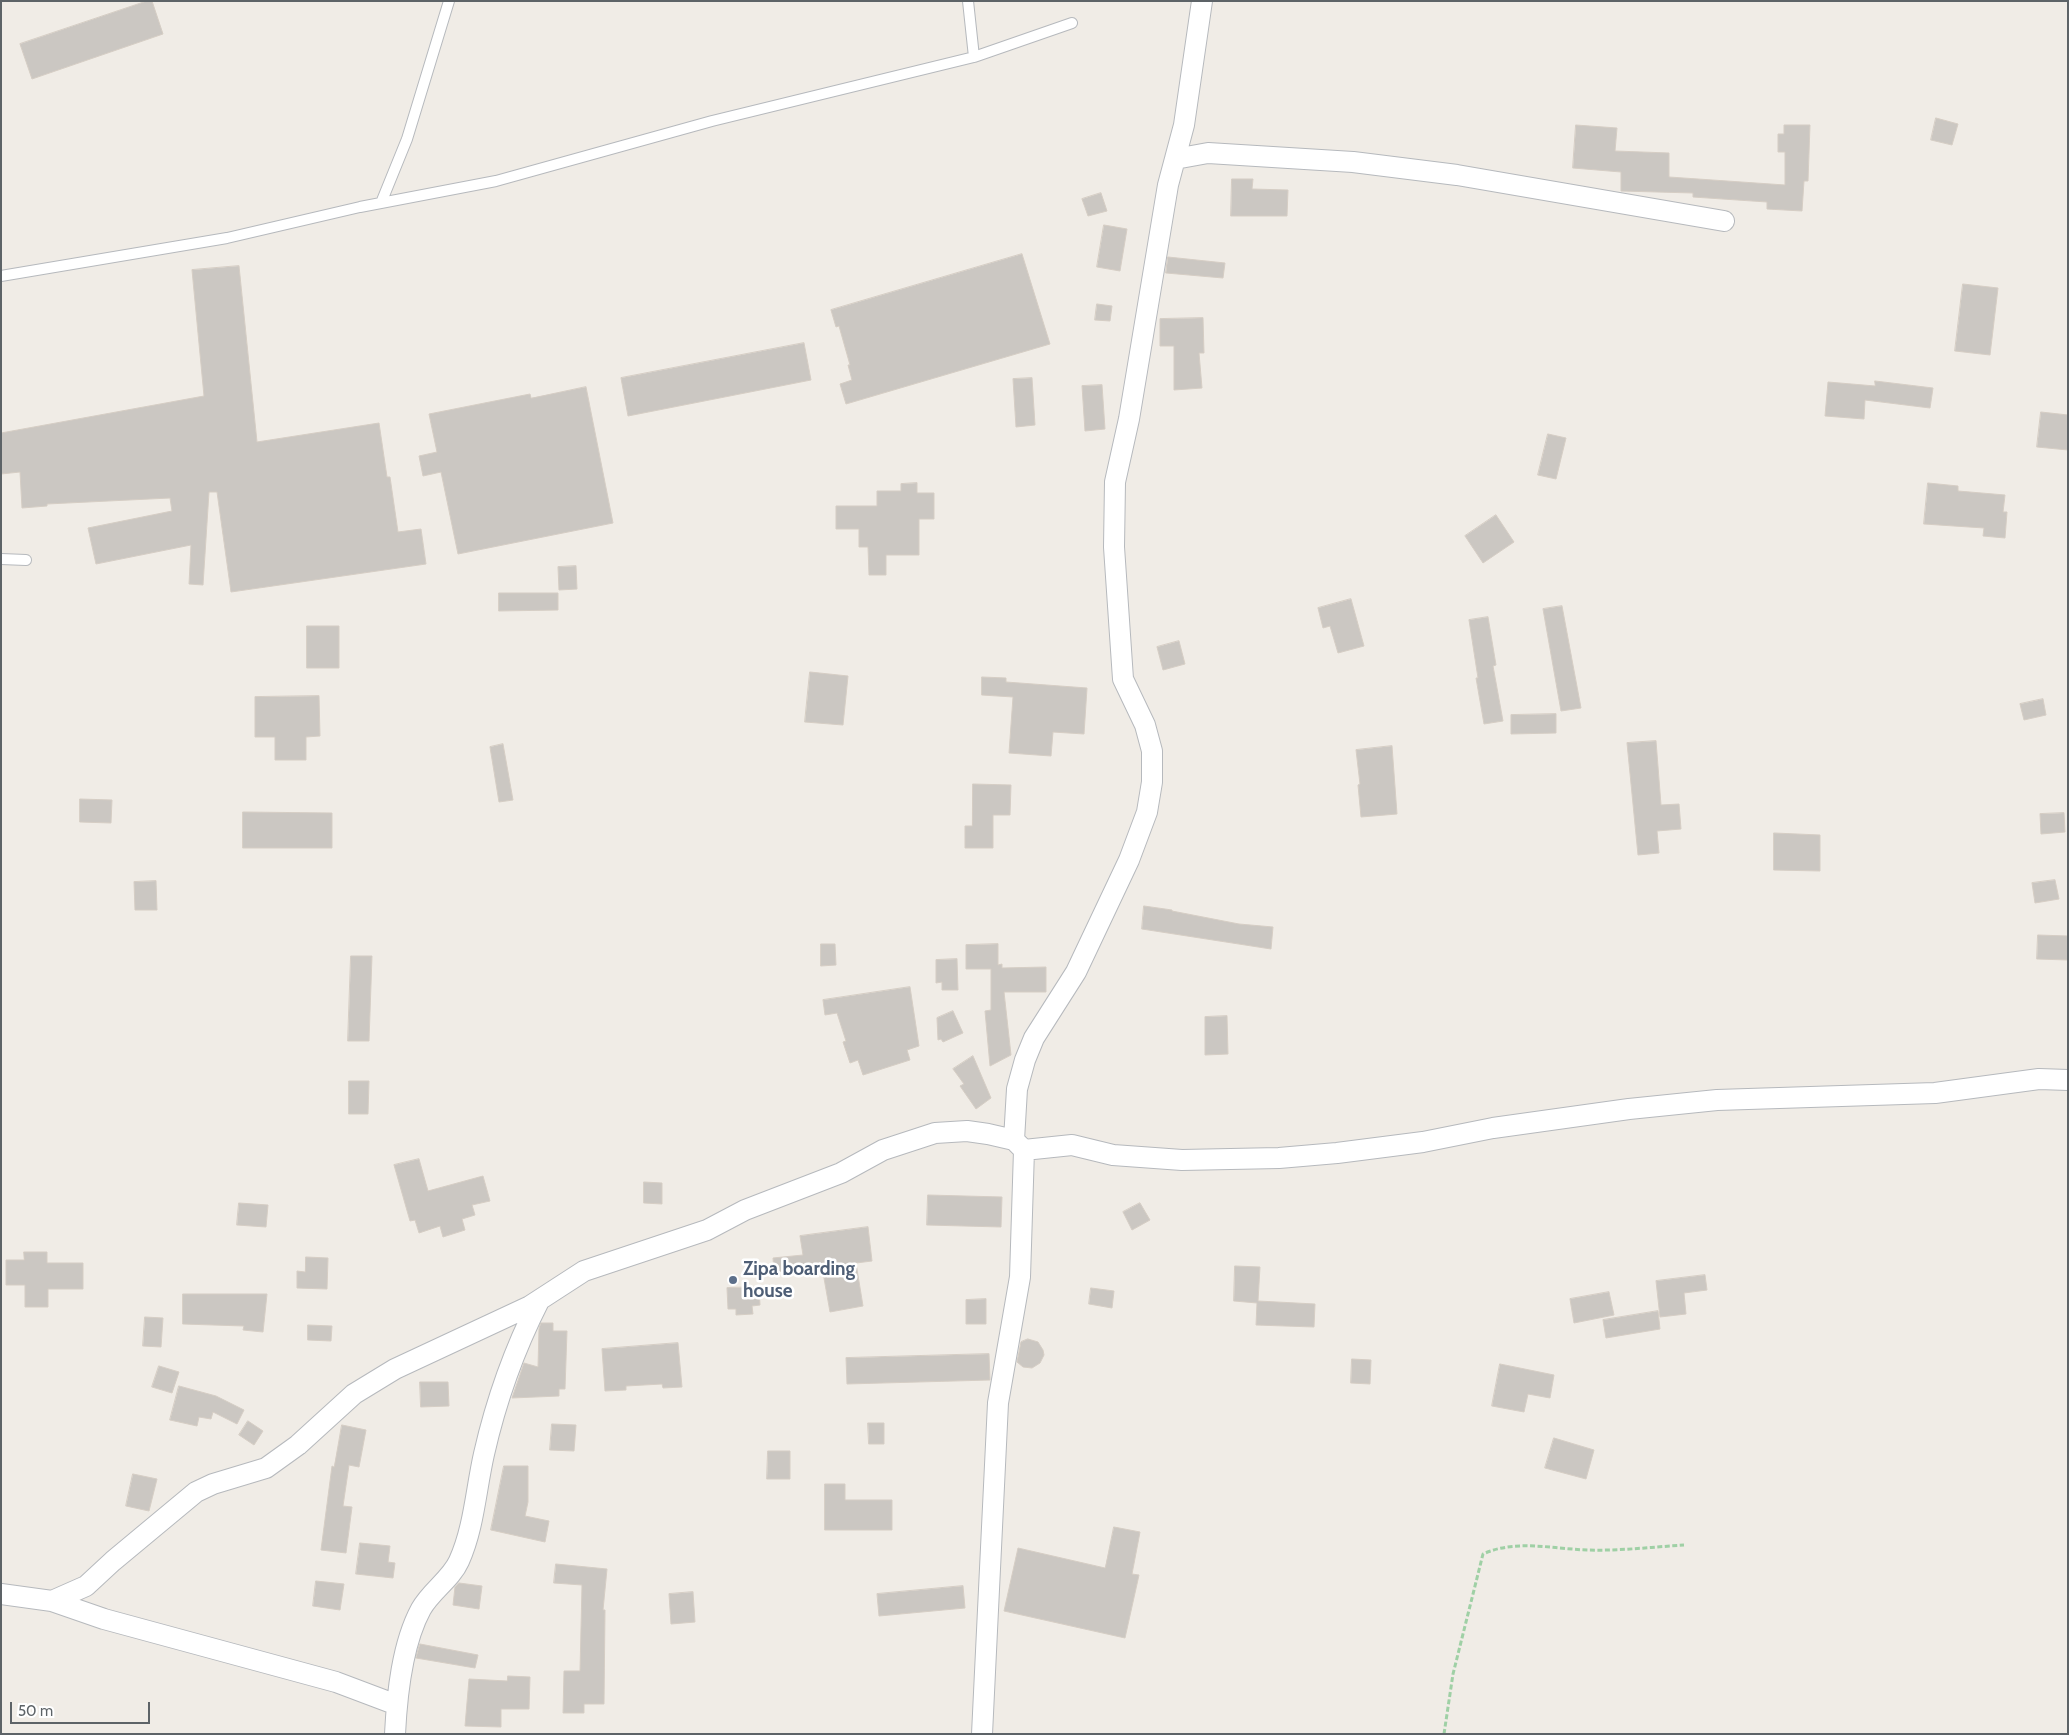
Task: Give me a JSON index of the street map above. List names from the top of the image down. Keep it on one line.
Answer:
{"places":["Zipa boarding house"],"scale_bar":"50 m"}
